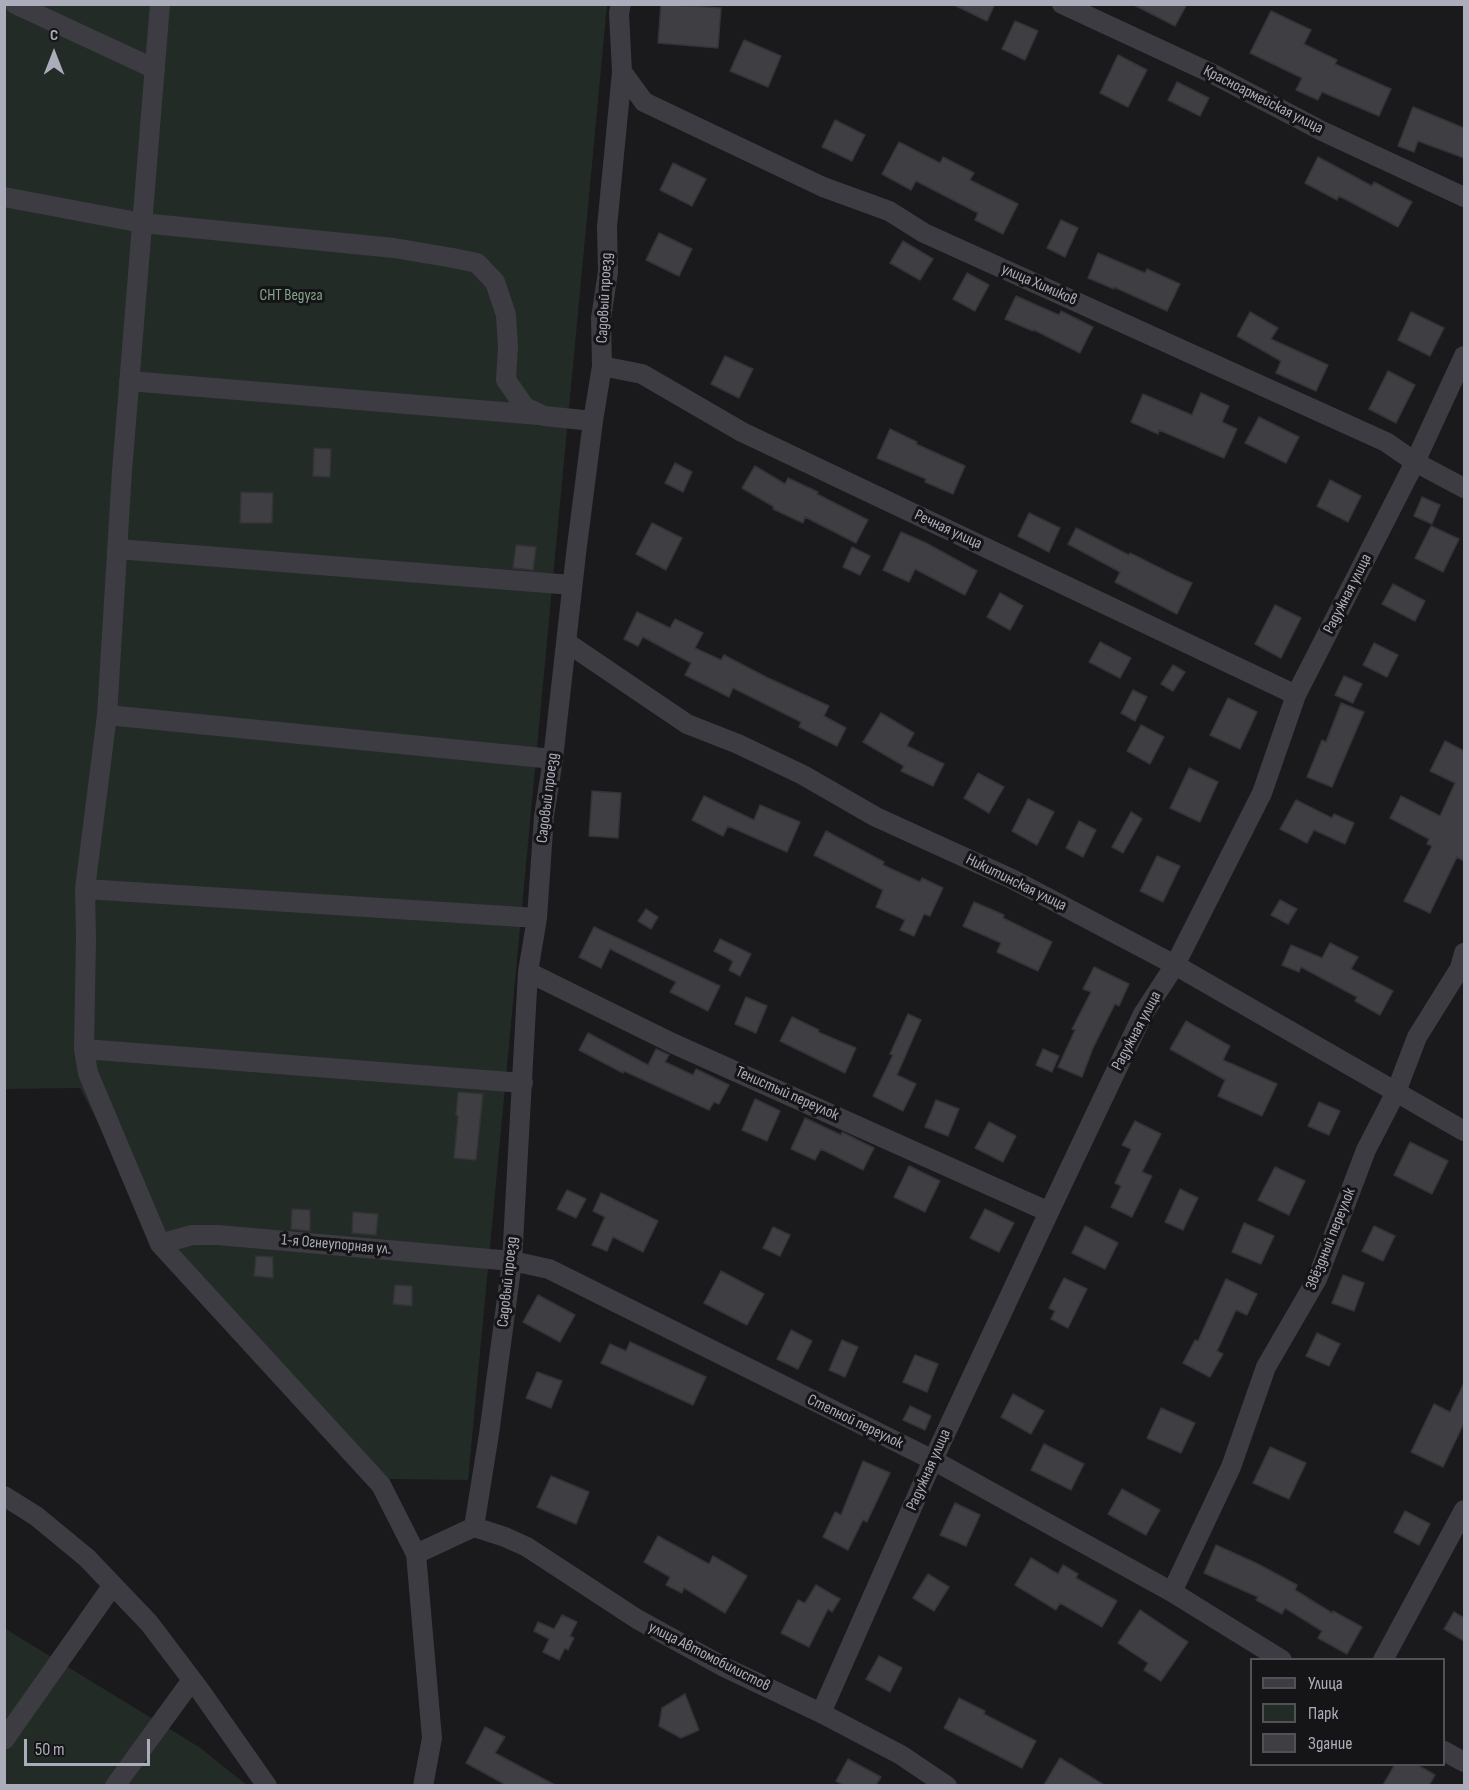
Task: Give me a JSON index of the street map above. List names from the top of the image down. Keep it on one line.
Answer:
{"streets":{"street":["Красноармейская улица","улица Химиков","Садовый проезд","Речная улица","Радужная улица","Никитинская улица","Тенистый переулок","Звёздный переулок","1-я Огнеупорная ул.","Степной переулок","улица Автомобилистов"]},"crossings":[["улица Химиков","Садовый проезд"],["улица Химиков","Радужная улица"],["Садовый проезд","Речная улица"],["Садовый проезд","Никитинская улица"],["Садовый проезд","Тенистый переулок"],["Садовый проезд","1-я Огнеупорная ул."],["Садовый проезд","Степной переулок"],["Садовый проезд","улица Автомобилистов"],["Речная улица","Радужная улица"],["Радужная улица","Никитинская улица"],["Радужная улица","Тенистый переулок"],["Радужная улица","Степной переулок"],["Радужная улица","улица Автомобилистов"],["Никитинская улица","Звёздный переулок"],["Звёздный переулок","Степной переулок"],["1-я Огнеупорная ул.","Степной переулок"]],"parks":["СНТ Ведуга"],"legend":["Улица","Парк","Здание"],"scale_bar":"50 m","north":"top"}
